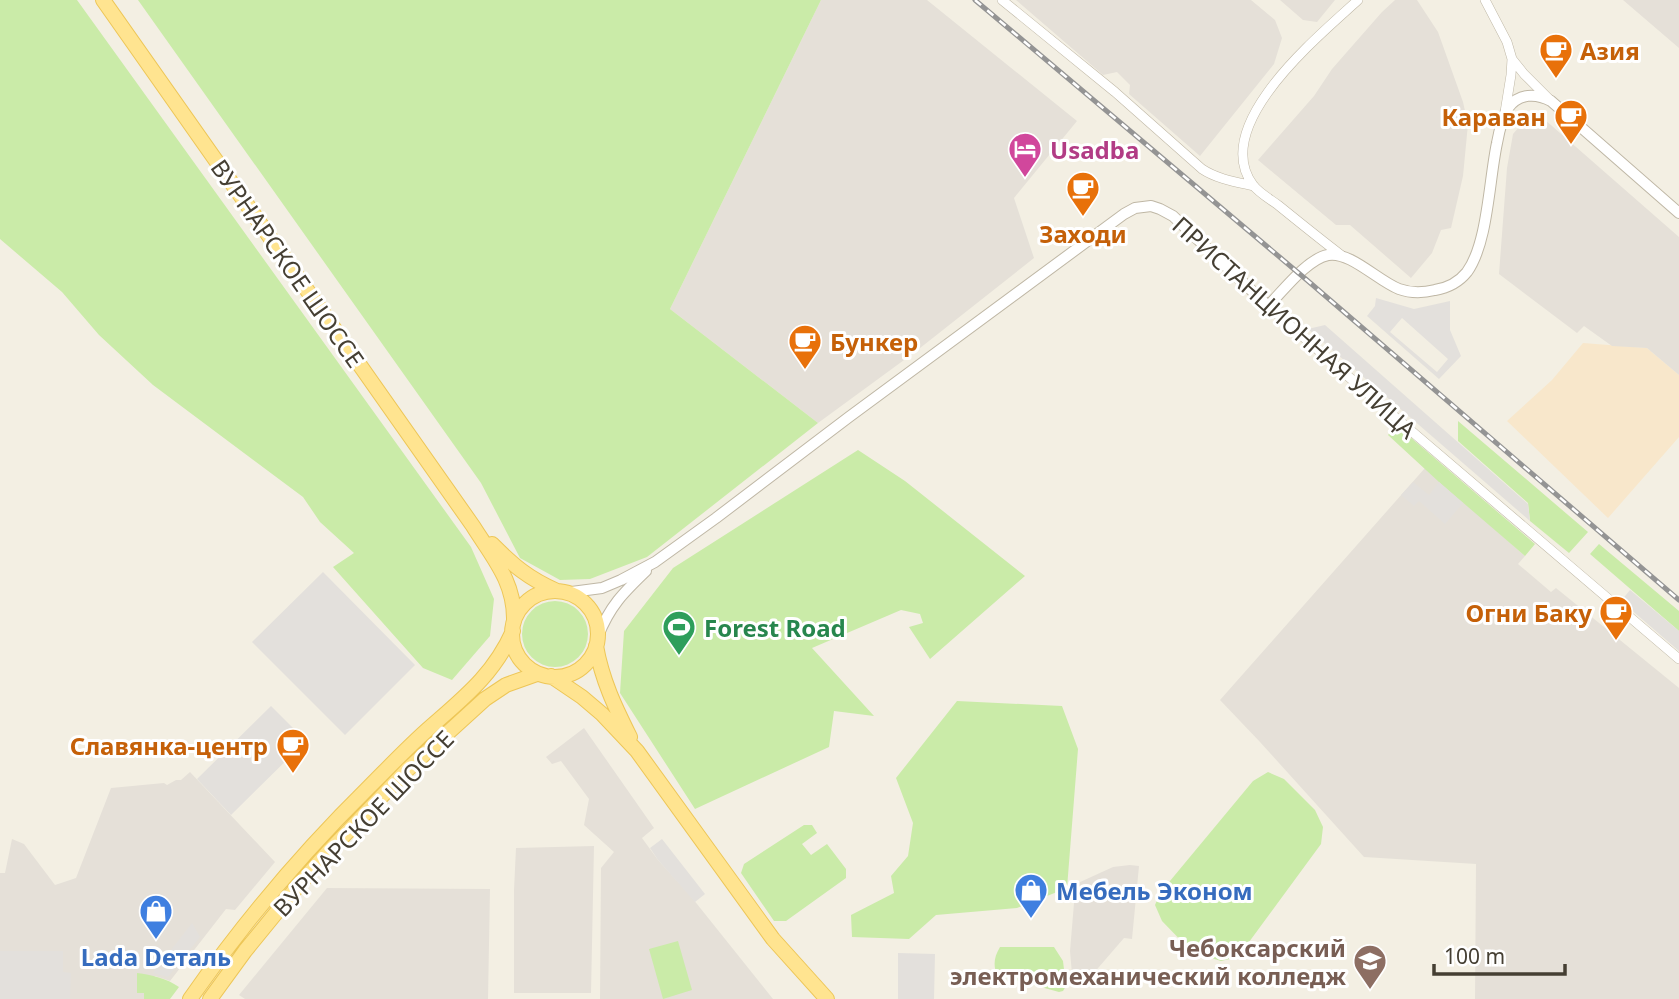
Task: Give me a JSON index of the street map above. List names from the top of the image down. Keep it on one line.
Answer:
{"streets":{"main road":["ВУРНАРСКОЕ ШОССЕ"],"street":["ПРИСТАНЦИОННАЯ УЛИЦА"]},"crossings":[["ВУРНАРСКОЕ ШОССЕ","ПРИСТАНЦИОННАЯ УЛИЦА"]],"places":{"cafe":["Азия","Караван","Заходи","Бункер","Огни Баку","Славянка-центр"],"hotel":["Usadba"],"sports":["Forest Road"],"shop":["Мебель Эконом","Lada Dеталь"],"school or university":["Чебоксарский электромеханический колледж"]},"scale_bar":"100 m"}
